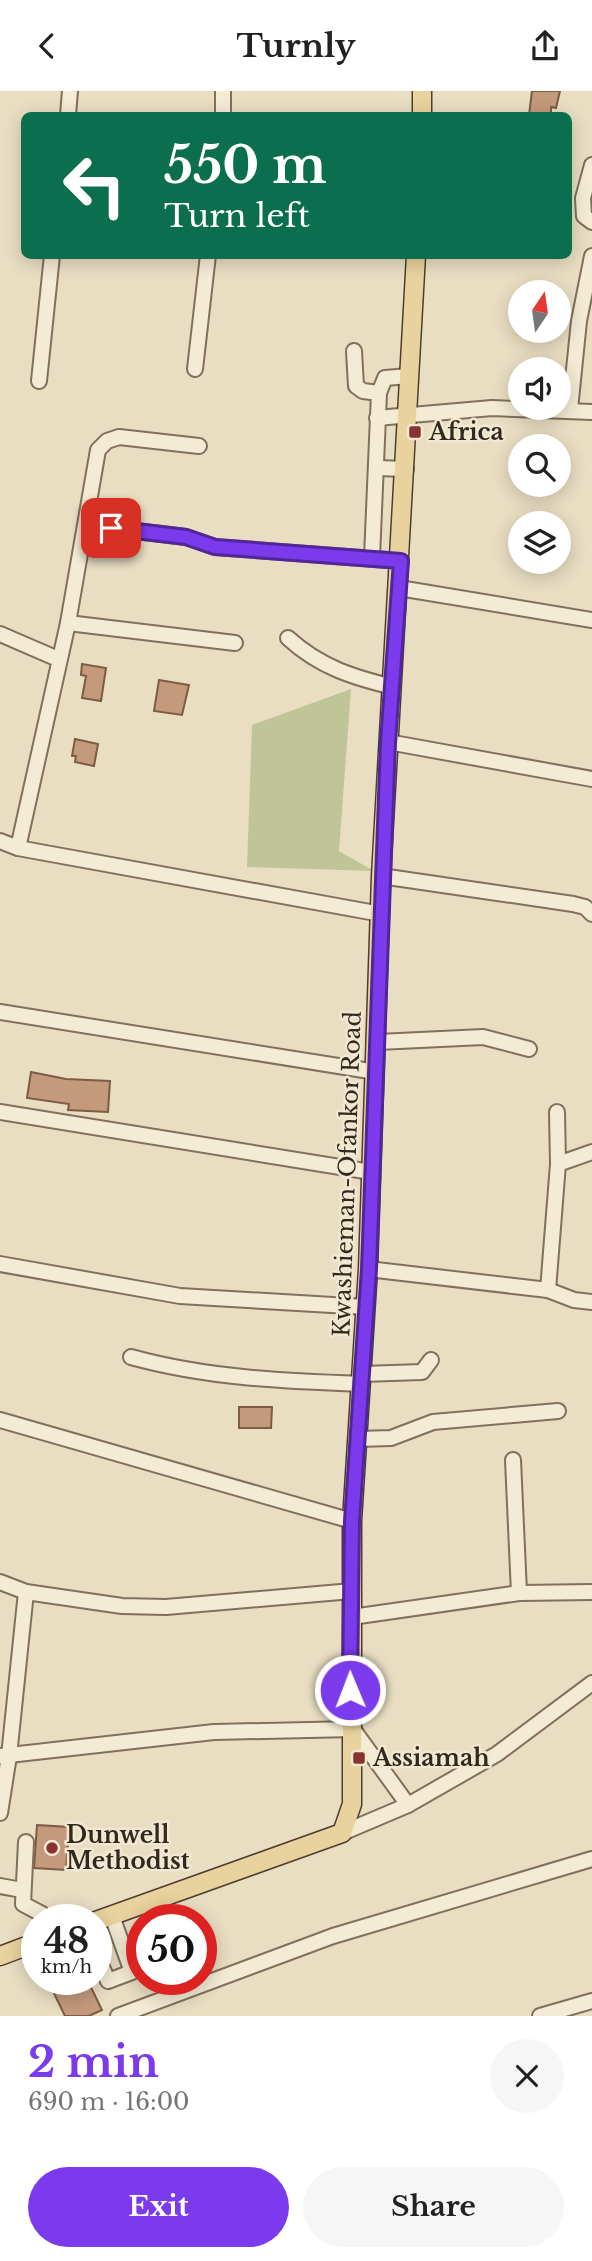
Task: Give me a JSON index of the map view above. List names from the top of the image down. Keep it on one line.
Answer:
{"streets":{"main road":["Kwashieman-Ofankor Road"]},"places":{"transit":["Africa","Assiamah"],"other":["Dunwell Methodist"]},"north":"top","page":{"header":"Turnly","turn":["550 m","Turn left"],"speed":"48 km/h","limit":"50","heading":["2 min","690 m · 16:00"],"buttons":["Exit","Share"]}}
